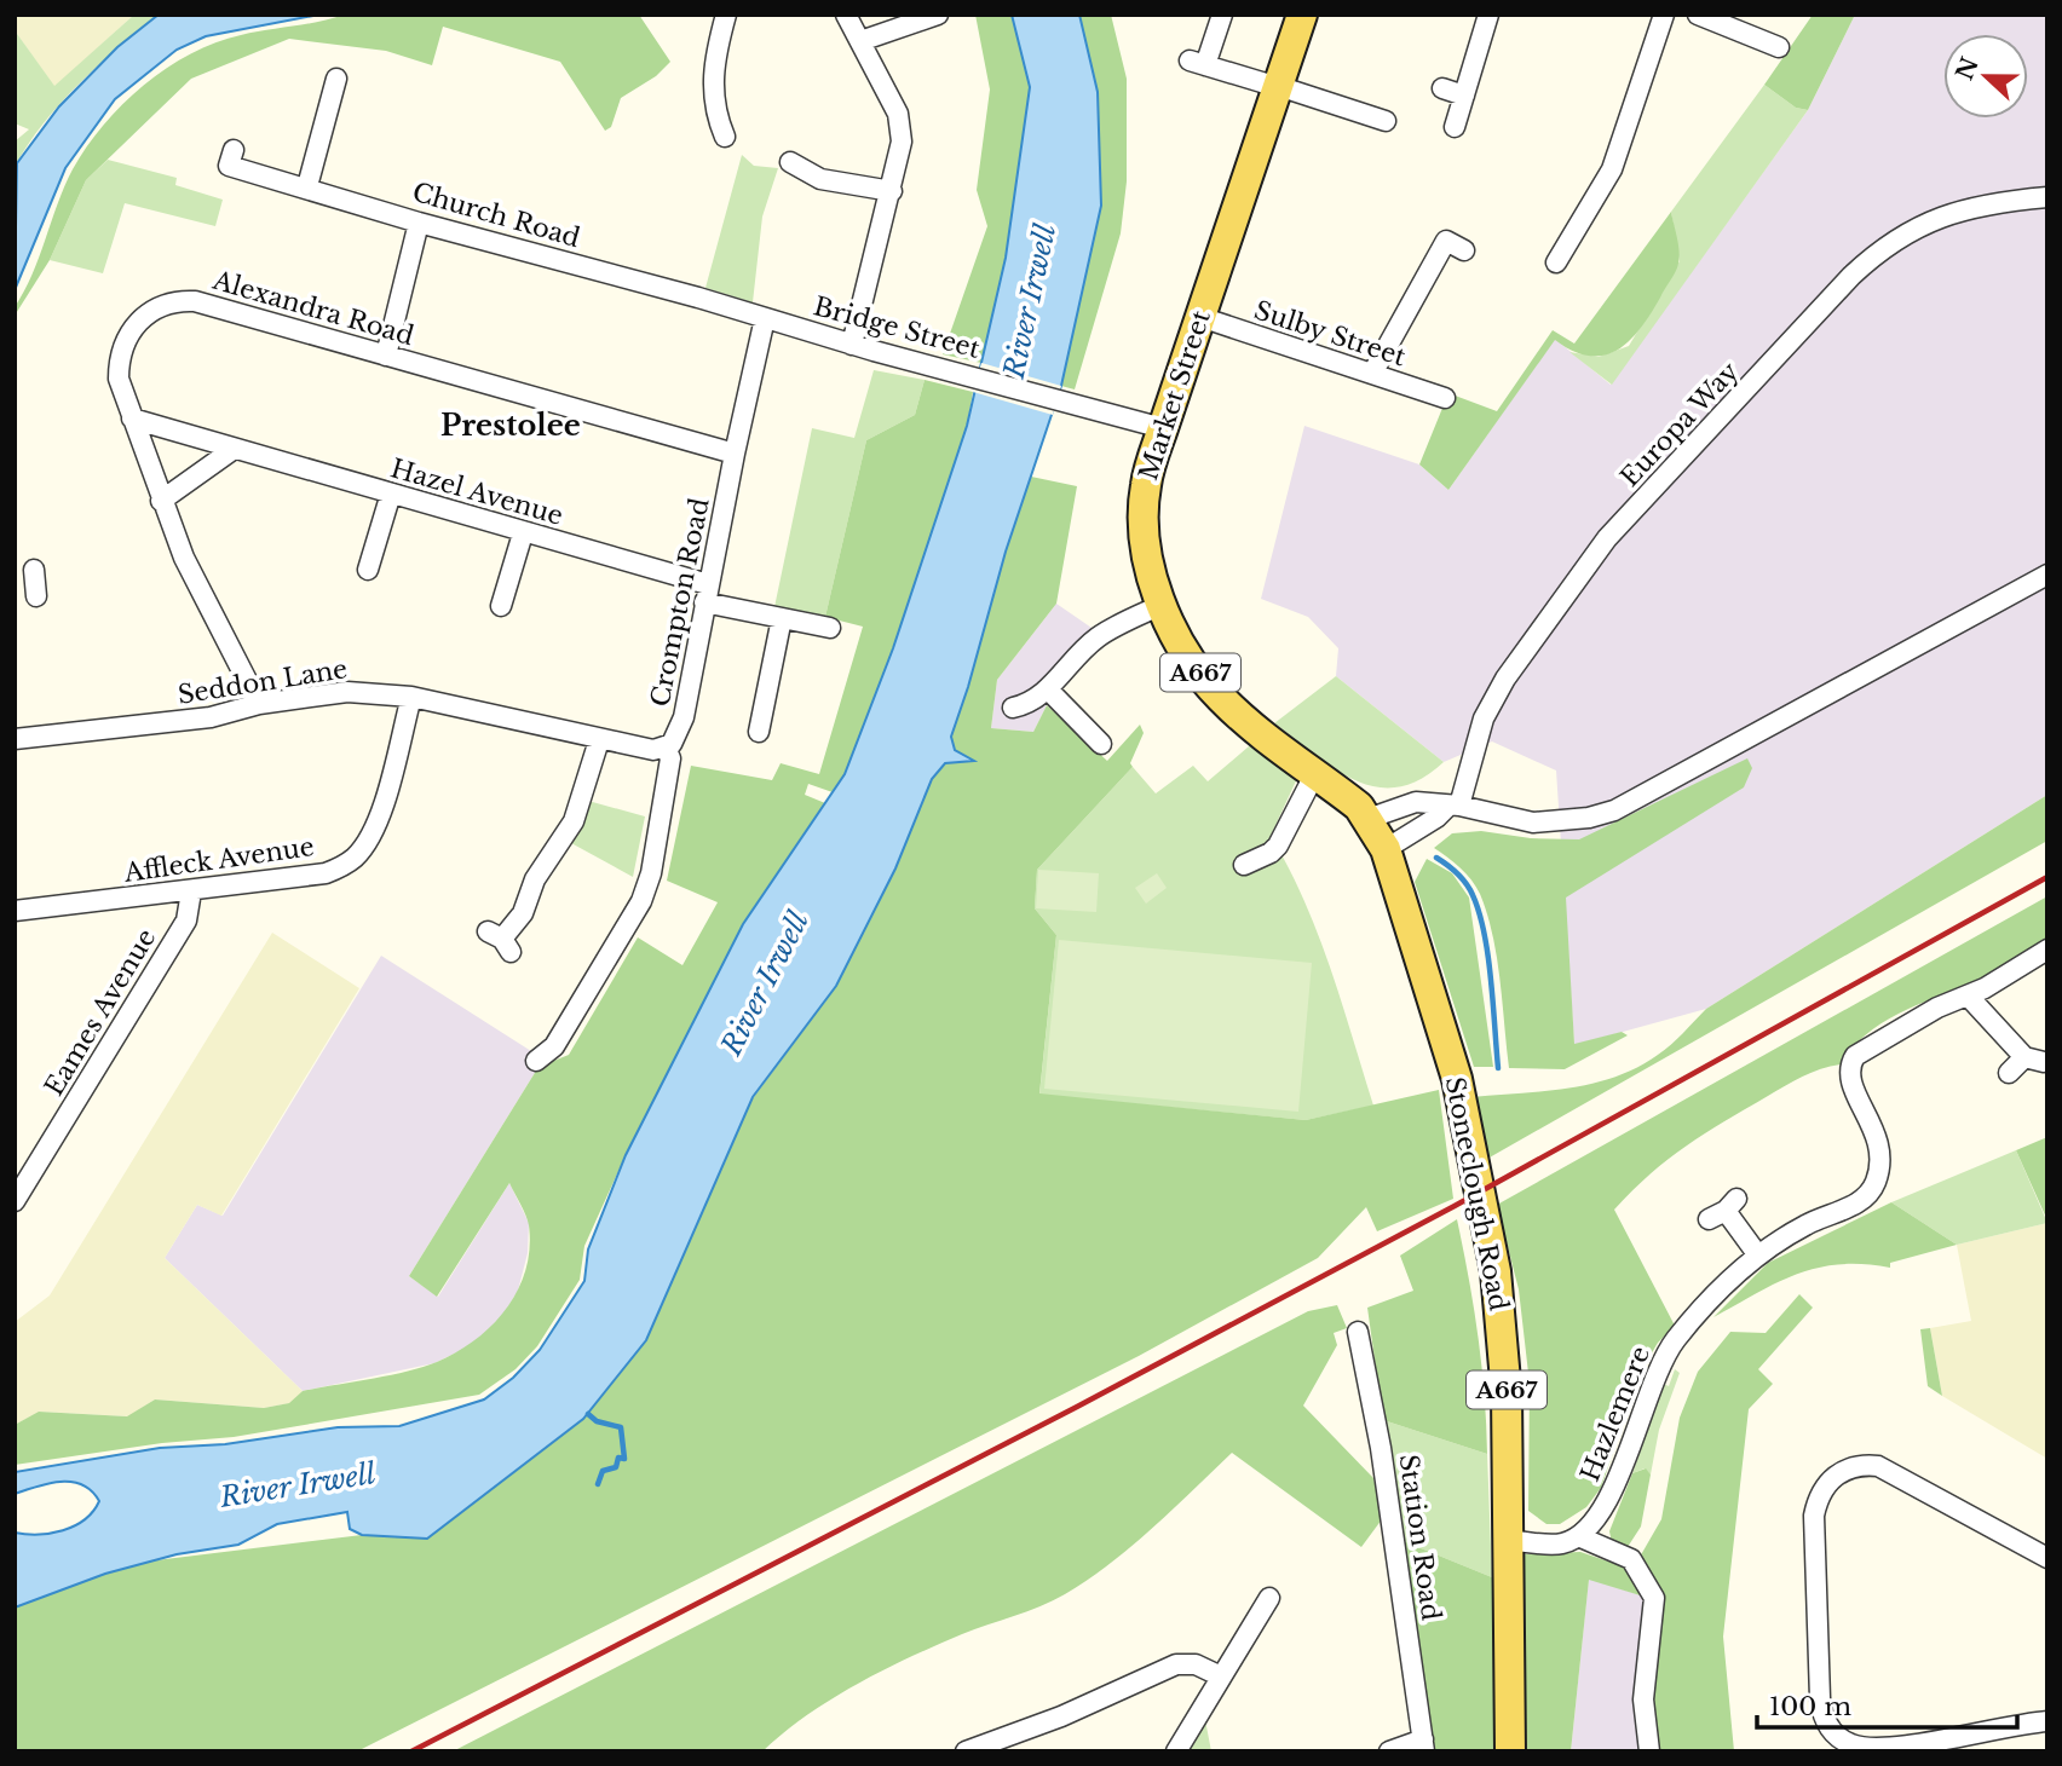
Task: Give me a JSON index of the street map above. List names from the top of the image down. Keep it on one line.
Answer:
{"streets":{"main road":["Market Street","A667","Stoneclough Road"],"street":["Church Road","Alexandra Road","Bridge Street","Sulby Street","Europa Way","Hazel Avenue","Crompton Road","Seddon Lane","Affleck Avenue","Eames Avenue","Hazlemere","Station Road"]},"crossings":[["Church Road","Bridge Street"],["Church Road","Crompton Road"],["Alexandra Road","Hazel Avenue"],["Alexandra Road","Crompton Road"],["Alexandra Road","Seddon Lane"],["Bridge Street","Market Street"],["Bridge Street","Crompton Road"],["Sulby Street","Market Street"],["Market Street","Stoneclough Road"],["Hazel Avenue","Crompton Road"],["Crompton Road","Seddon Lane"],["Seddon Lane","Affleck Avenue"],["Affleck Avenue","Eames Avenue"]],"districts":["Prestolee"],"water":["River Irwell"],"scale_bar":"100 m","north":"left"}
